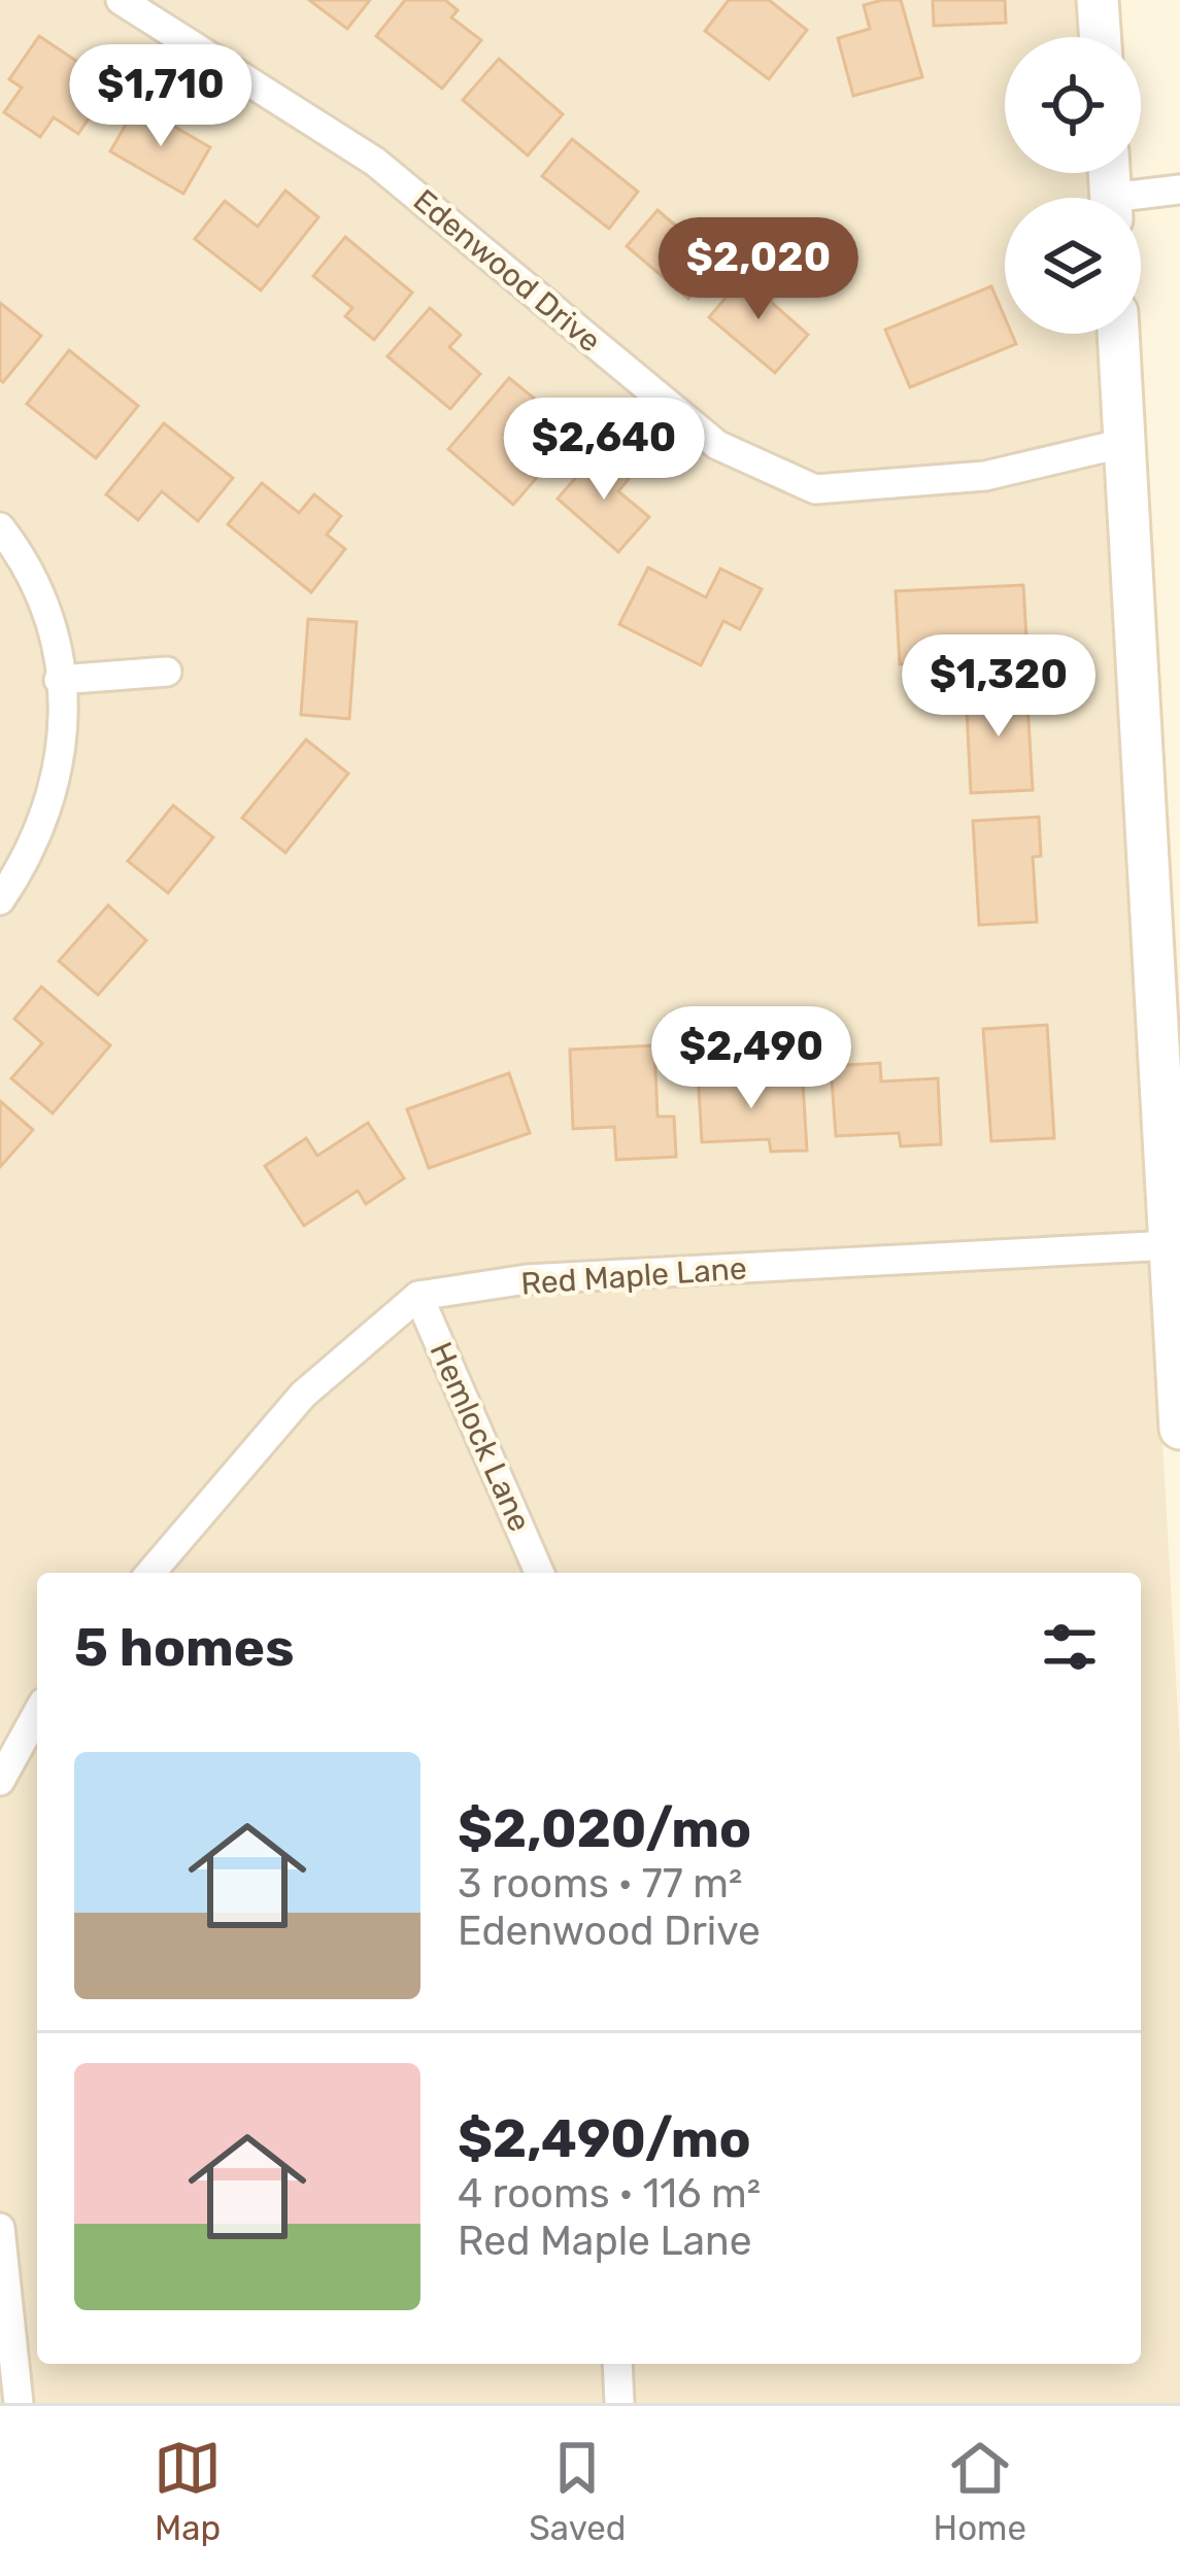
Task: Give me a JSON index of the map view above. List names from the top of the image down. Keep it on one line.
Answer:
{"streets":{"street":["Edenwood Drive","Red Maple Lane","Hemlock Lane"]},"crossings":[["Red Maple Lane","Hemlock Lane"]],"page":{"price":["$1,710","$2,020","$2,640","$1,320","$2,490"],"heading":"5 homes","list":[{"name":"$2,020/mo","note":"3 rooms · 77 m² · Edenwood Drive"},{"name":"$2,490/mo","note":"4 rooms · 116 m² · Red Maple Lane"}],"tabs":["Map","Saved","Home"]}}
